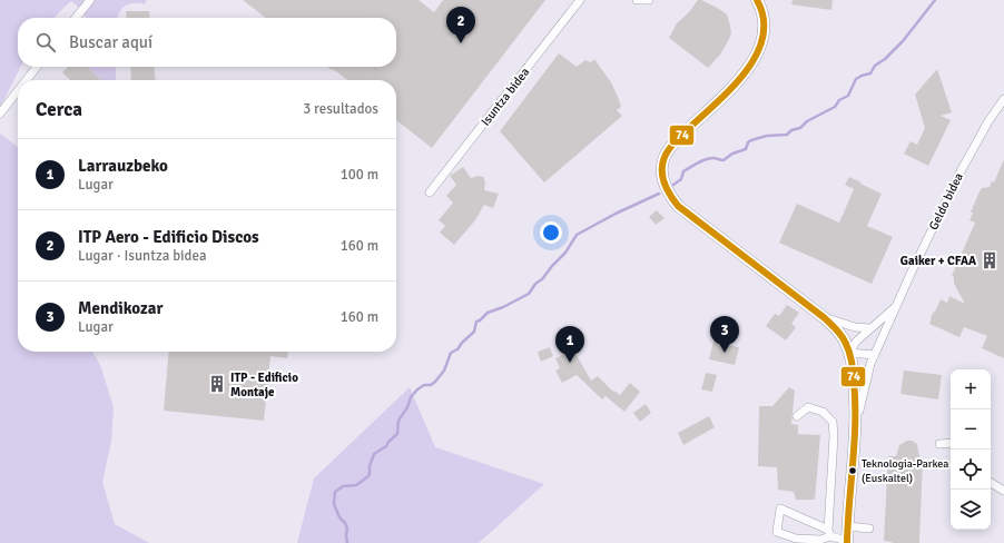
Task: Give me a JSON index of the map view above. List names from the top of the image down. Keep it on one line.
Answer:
{"streets":{"street":["Isuntza bidea","Geldo bidea"]},"places":{"building":["Gaiker + CFAA","ITP - Edificio Montaje"],"other":["Teknologia-Parkea (Euskaltel)"]},"lines":["transit line 74"],"page":{"pins":["2","3","1"],"search":"Buscar aquí","heading":["Cerca","3 resultados"],"list":[{"mark":"1","name":"Larrauzbeko","note":"Lugar","value":"100 m"},{"mark":"2","name":"ITP Aero - Edificio Discos","note":"Lugar · Isuntza bidea","value":"160 m"},{"mark":"3","name":"Mendikozar","note":"Lugar","value":"160 m"}],"map_buttons":["+","−"]}}
